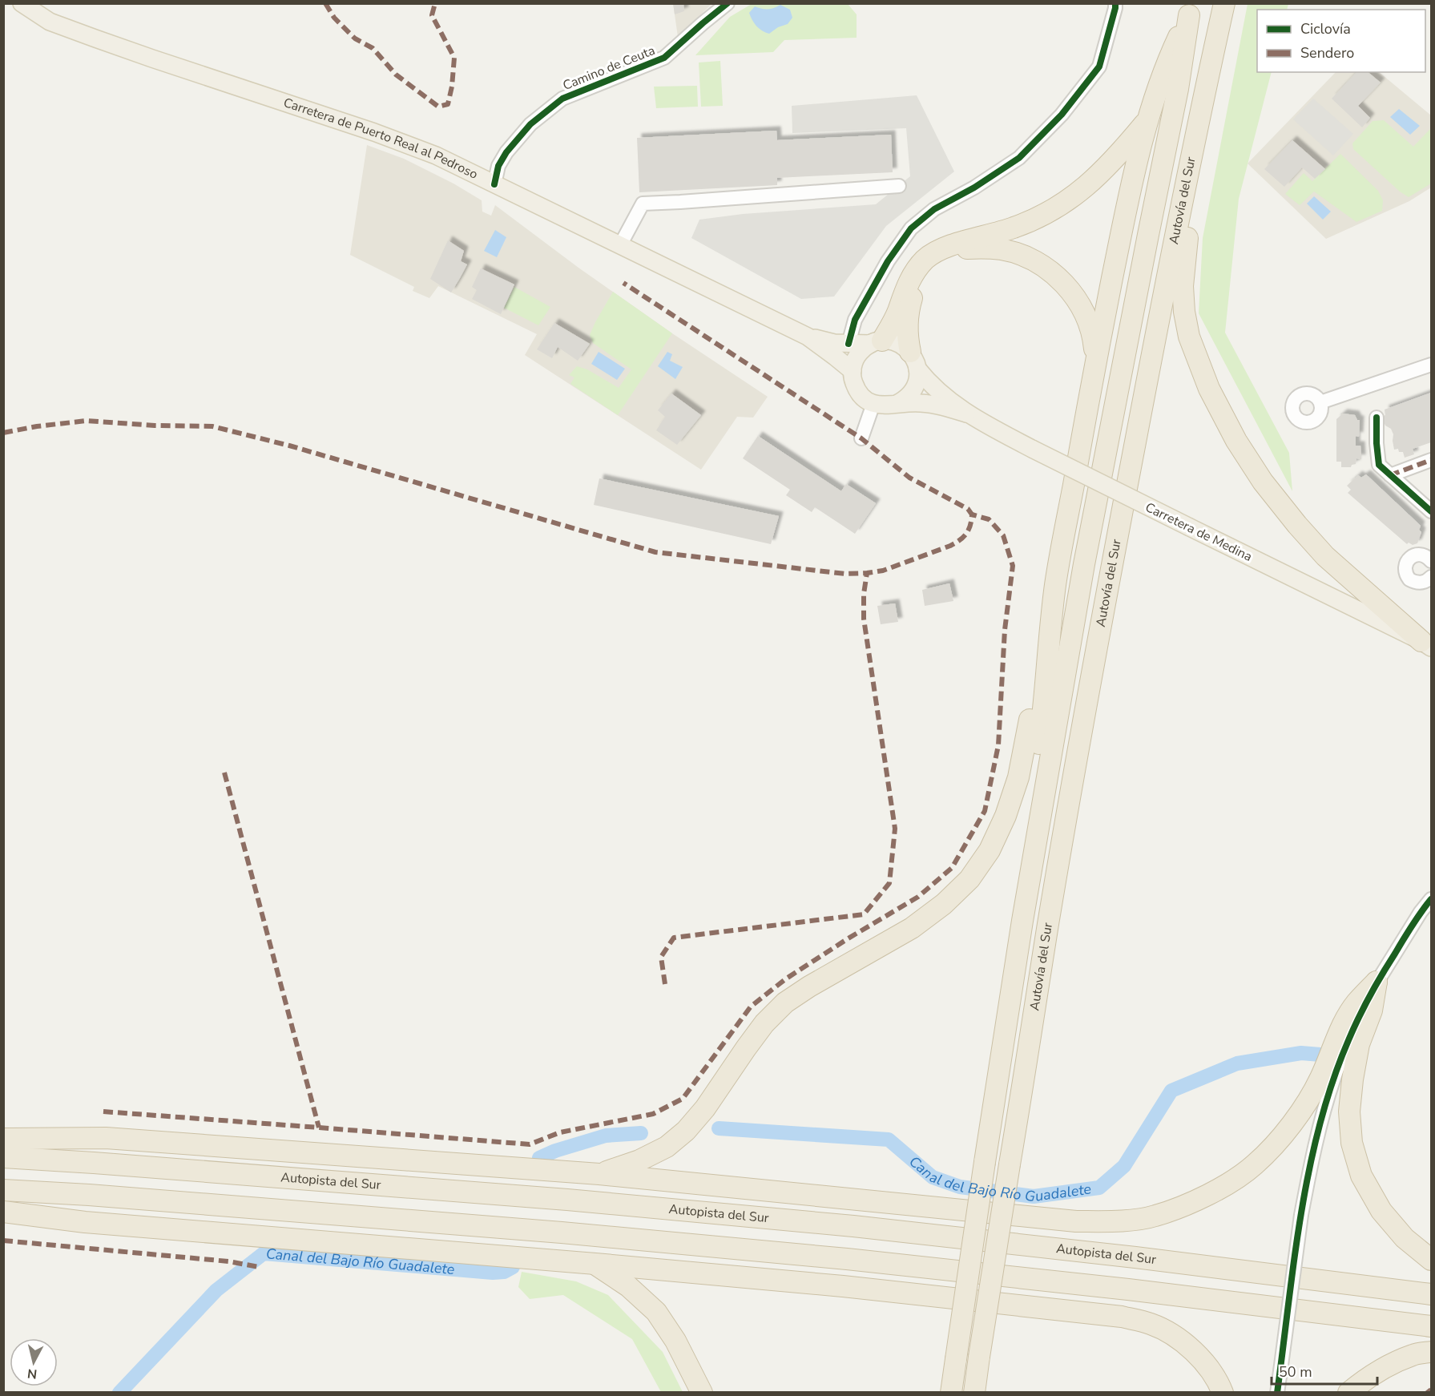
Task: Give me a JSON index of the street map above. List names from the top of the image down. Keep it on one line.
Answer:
{"streets":{"highway":["Autovía del Sur","Autopista del Sur"],"main road":["Carretera de Puerto Real al Pedroso","Carretera de Medina"],"street":["Camino de Ceuta"]},"crossings":[["Camino de Ceuta","Carretera de Puerto Real al Pedroso"]],"water":["Canal del Bajo Río Guadalete"],"legend":["Ciclovía","Sendero"],"scale_bar":"50 m","north":"bottom"}
